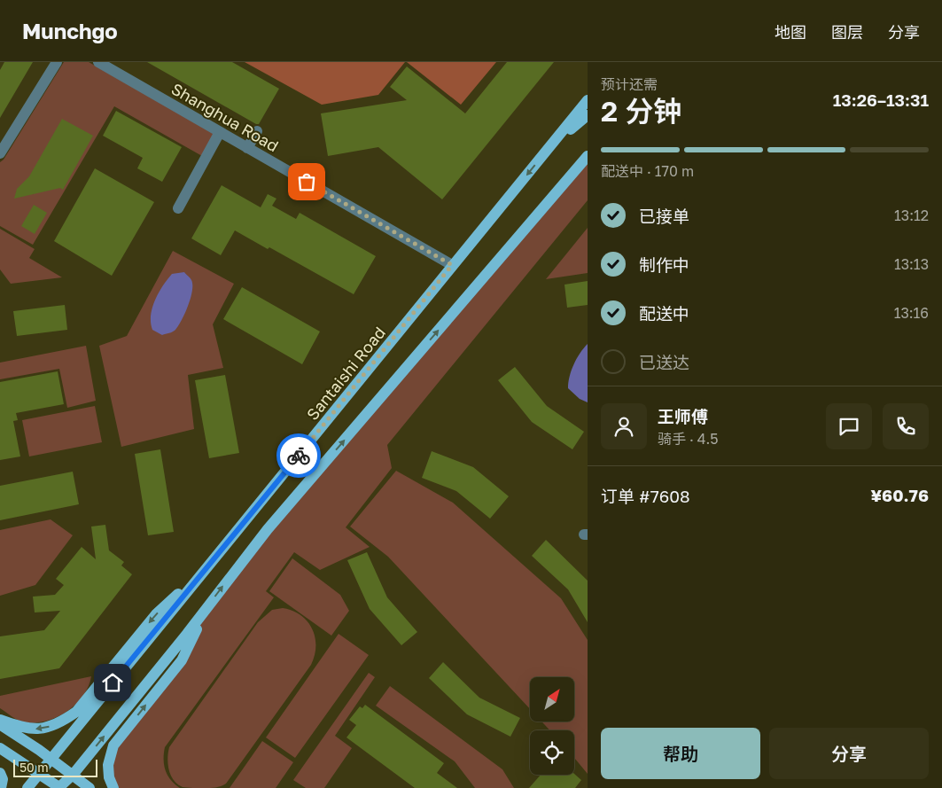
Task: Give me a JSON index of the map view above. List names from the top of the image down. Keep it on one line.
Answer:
{"streets":{"main road":["Santaishi Road"],"street":["Shanghua Road"]},"crossings":[["Shanghua Road","Santaishi Road"]],"scale_bar":"50 m","north":"top right","page":{"header":"Munchgo","nav":["地图","图层","分享"],"heading":["2 分钟","预计还需","13:26–13:31"],"panel":["王师傅","骑手 · 4.5","订单 #7608","¥60.76"],"bar":"配送中 · 170 m","list":[["已接单","13:12"],["制作中","13:13"],["配送中","13:16"],"已送达"],"buttons":["帮助","分享"],"scale":"50 m"}}
